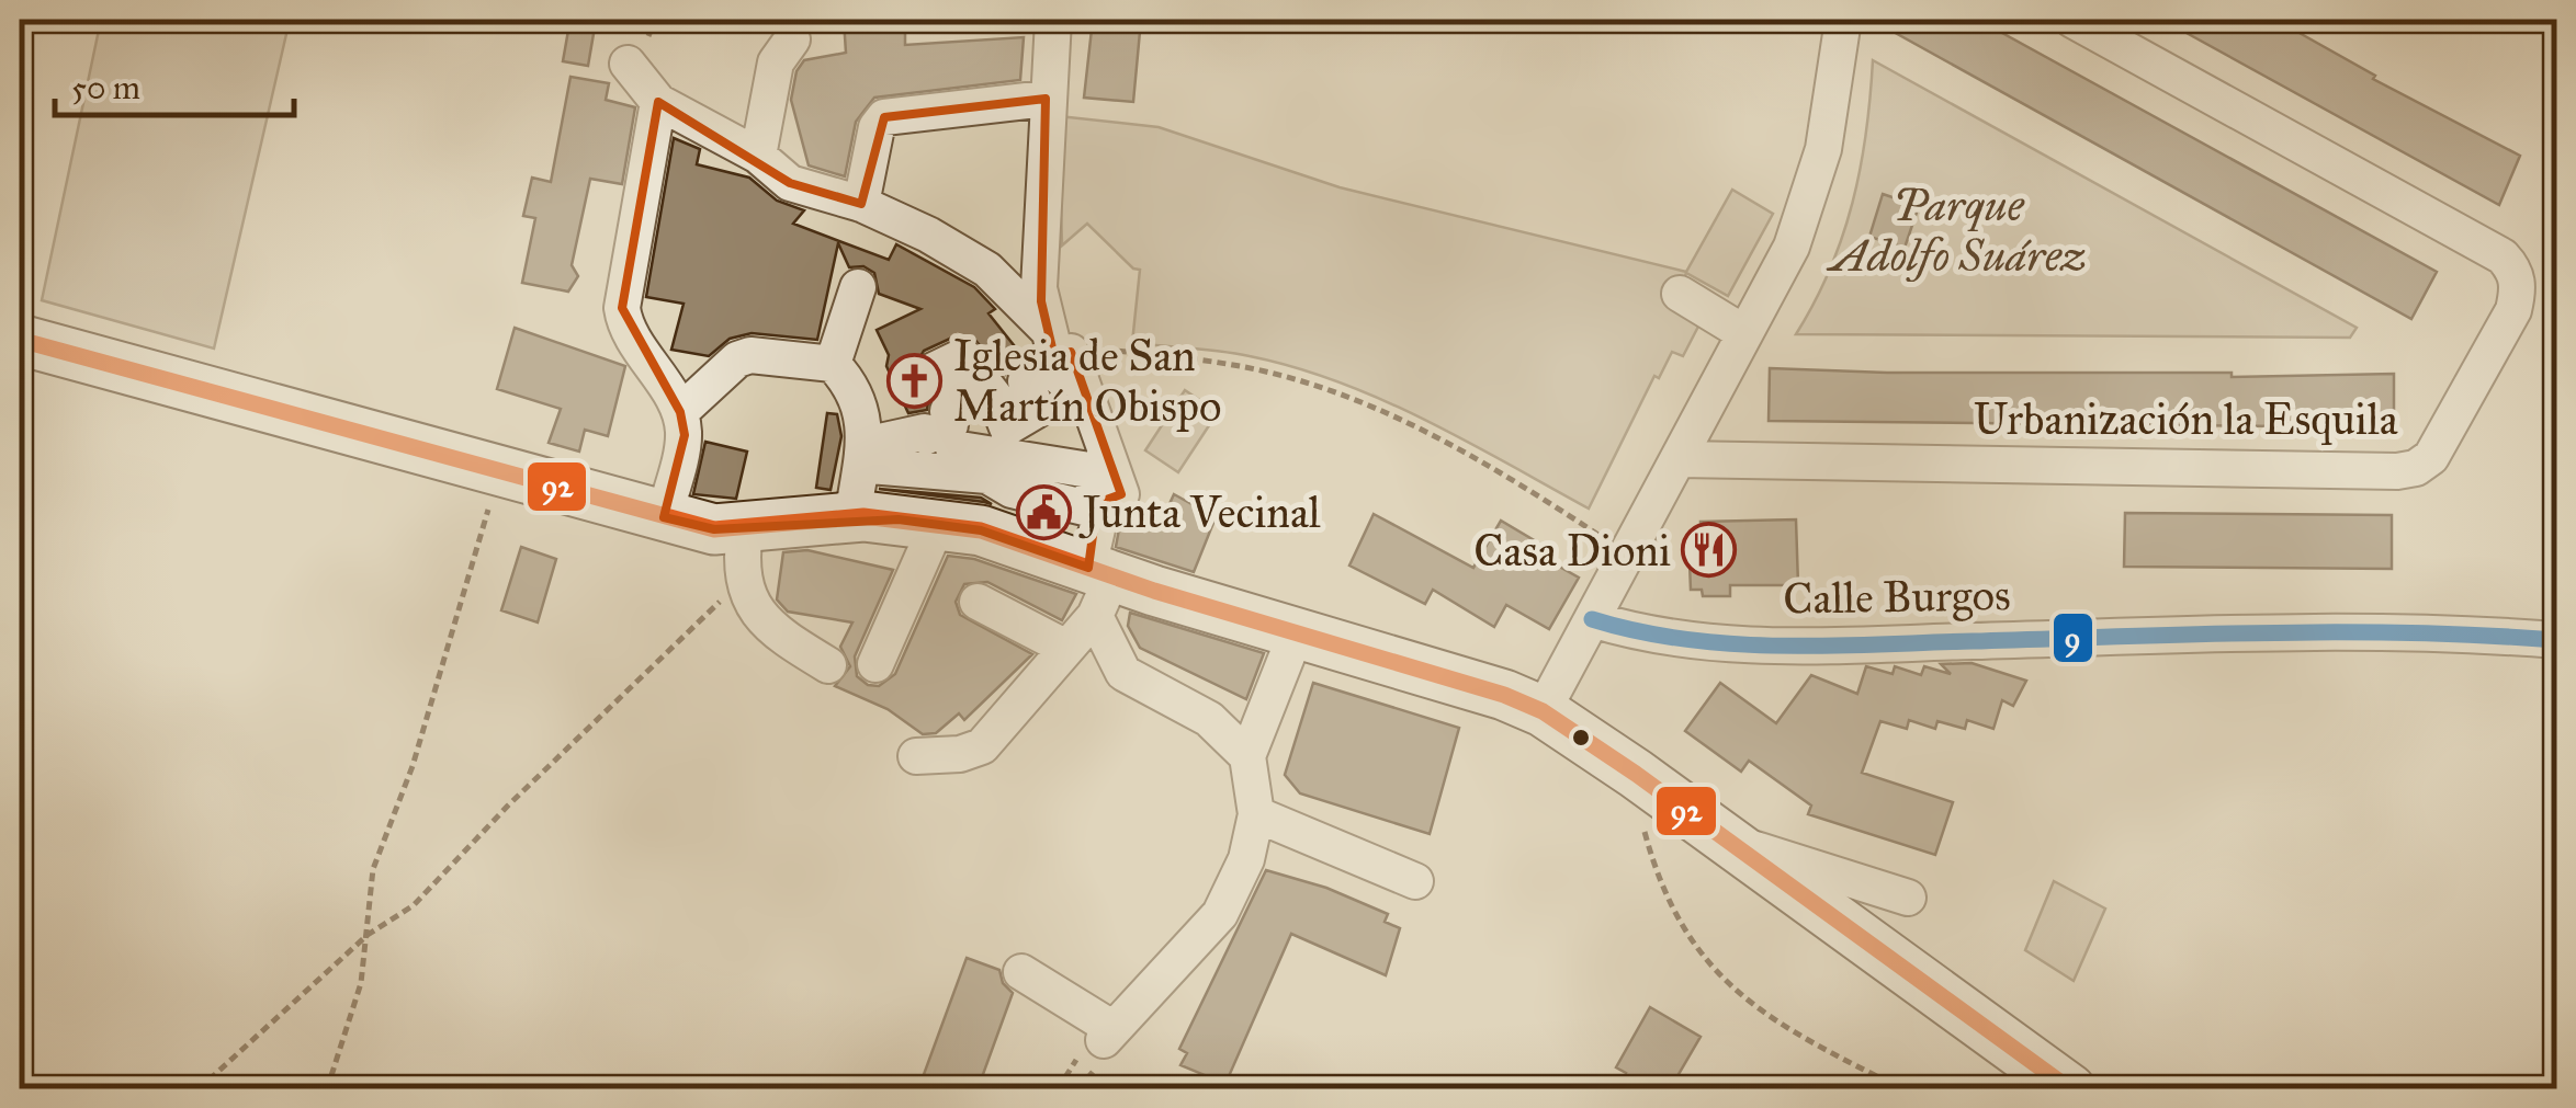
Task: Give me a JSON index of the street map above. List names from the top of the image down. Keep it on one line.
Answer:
{"streets":{"street":["Urbanización la Esquila","Calle Burgos"]},"parks":["Parque Adolfo Suárez"],"places":{"church":["Iglesia de San Martín Obispo"],"public building":["Junta Vecinal"],"restaurant":["Casa Dioni"]},"lines":["transit line 92","transit line 9"],"scale_bar":"50 m"}
